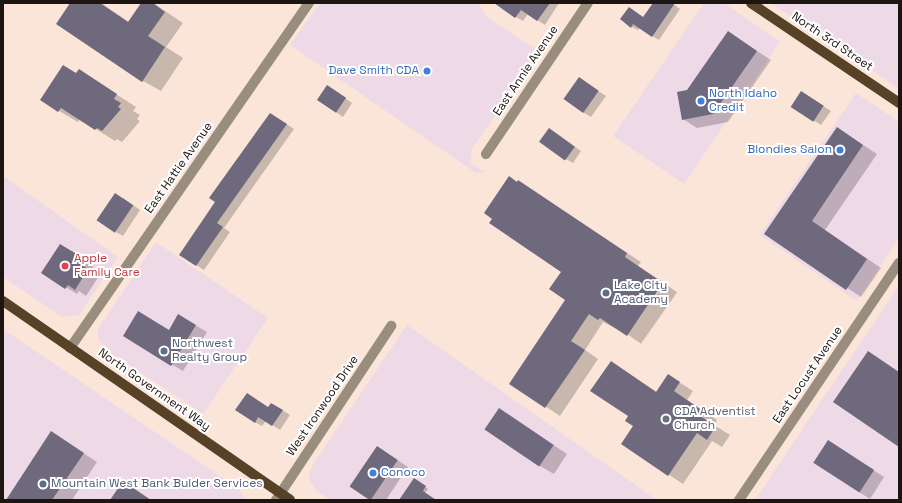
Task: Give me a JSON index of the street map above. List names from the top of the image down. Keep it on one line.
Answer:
{"streets":{"main road":["North 3rd Street","North Government Way"],"street":["East Annie Avenue","East Hattie Avenue","East Locust Avenue","West Ironwood Drive"]},"crossings":[["East Hattie Avenue","North Government Way"],["North Government Way","West Ironwood Drive"]],"places":["Dave Smith CDA","North Idaho Credit","Blondies Salon","Apple Family Care","Lake City Academy","Northwest Realty Group","CDA Adventist Church","Conoco","Mountain West Bank Bulder Services"]}
